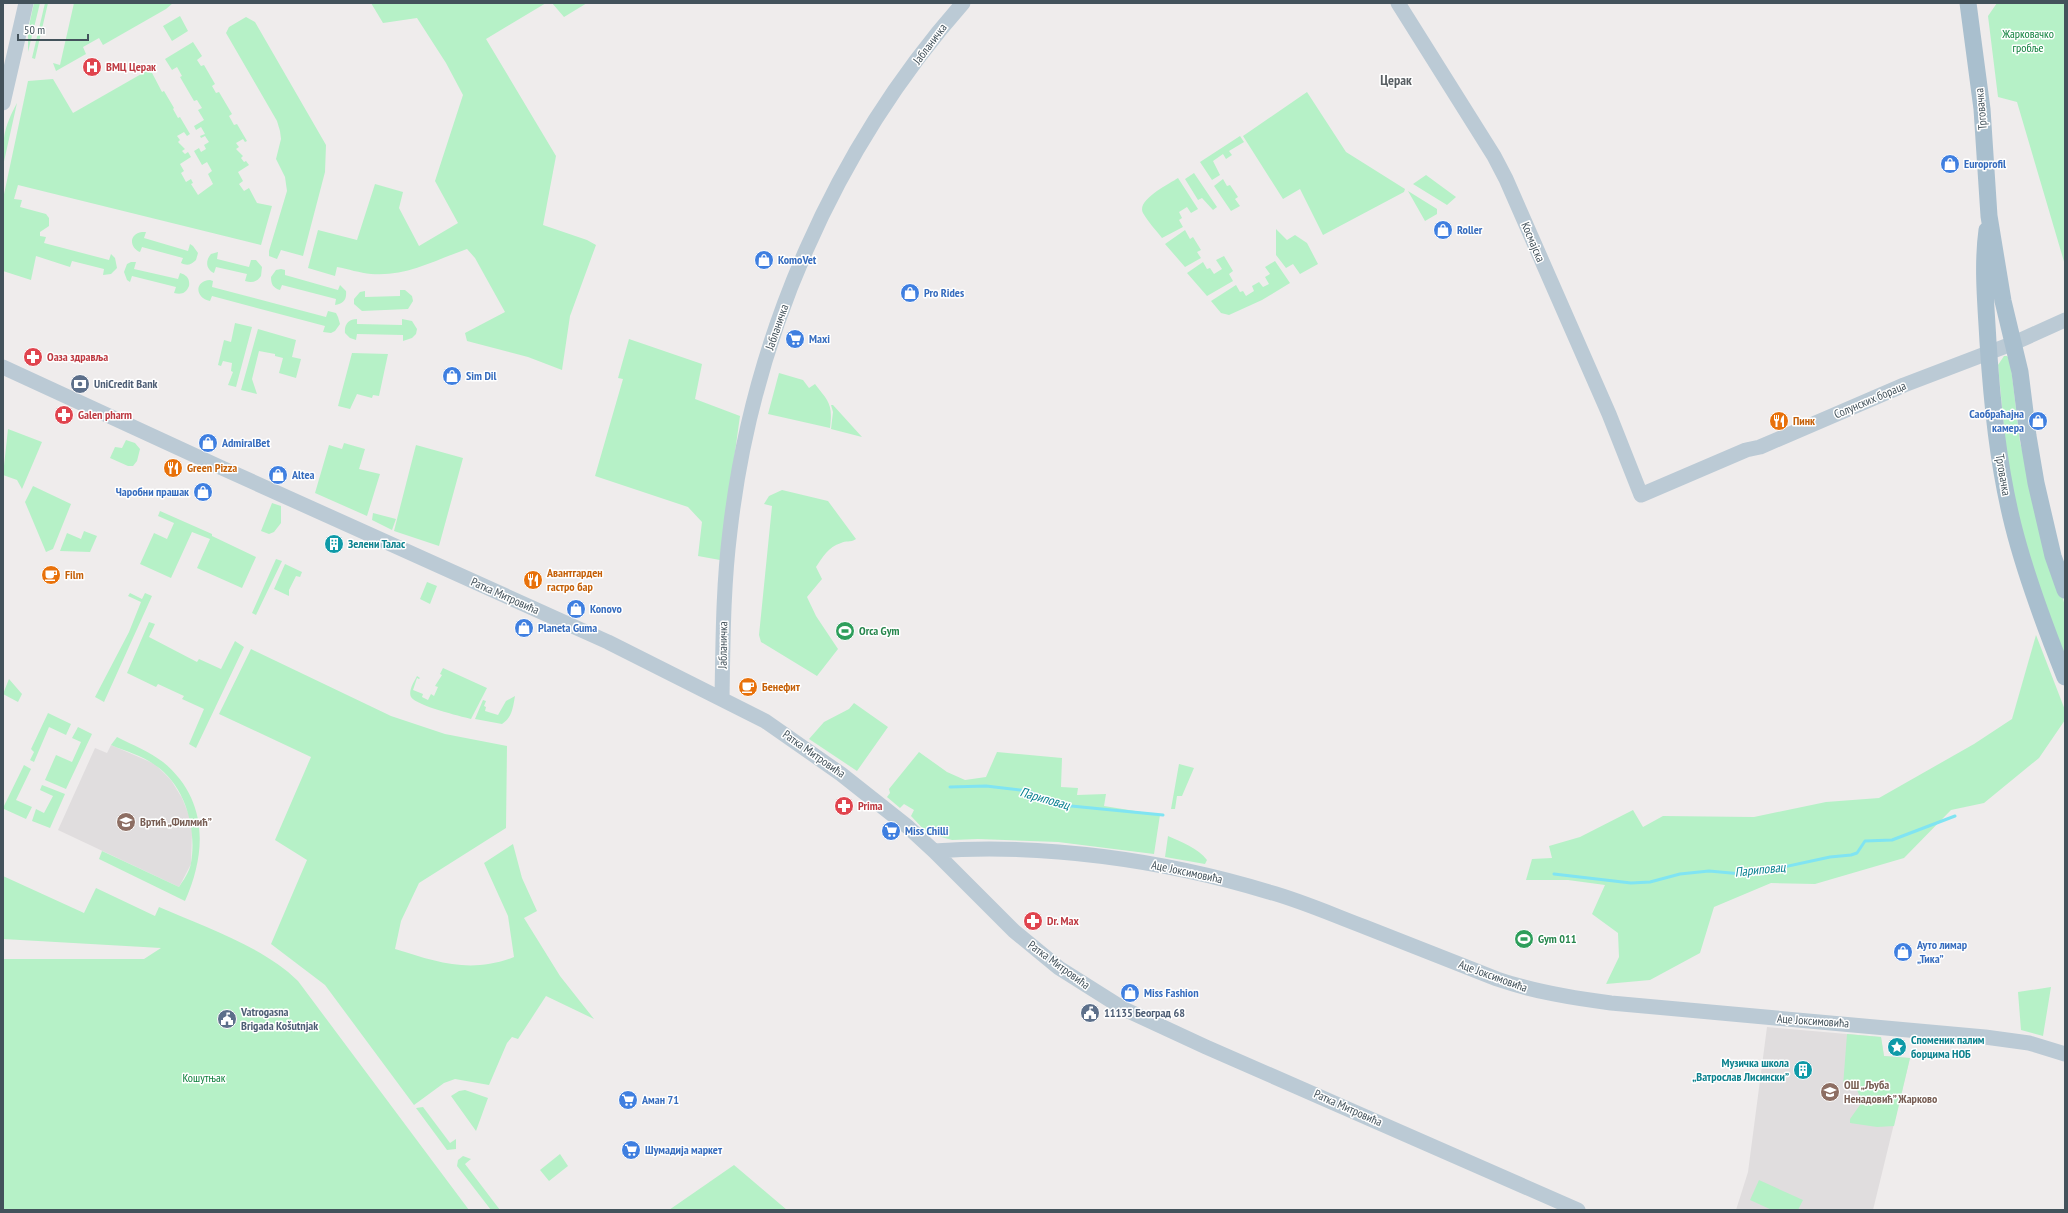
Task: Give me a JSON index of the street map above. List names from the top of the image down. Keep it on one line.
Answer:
{"streets":{"main road":["Трговачка"],"street":["Јабланичка","Космајска","Солунских бораца","Ратка Митровића","Аце Јоксимовића"]},"crossings":[["Јабланичка","Ратка Митровића"],["Трговачка","Солунских бораца"],["Космајска","Солунских бораца"],["Ратка Митровића","Аце Јоксимовића"]],"districts":["Церак"],"water":["Париповац"],"parks":["Жарковачко гробље","Кошутњак"],"places":{"hospital":["ВМЦ Церак"],"shop":["Europrofil","Roller","KomoVet","Pro Rides","Sim Dil","Саобраћајна камера","AdmiralBet","Altea","Чаробни прашак","Konovo","Planeta Guma","Ауто лимар „Тика”","Miss Fashion"],"supermarket":["Maxi","Miss Chilli","Аман 71","Шумадија маркет"],"pharmacy":["Оаза здравља","Galen pharm","Prima","Dr. Max"],"bank":["UniCredit Bank"],"restaurant":["Пинк","Green Pizza","Авантгарден гастро бар"],"building":["Зелени Талас","Музичка школа „Ватрослав Лисински”"],"cafe":["Film","Бенефит"],"sports":["Orca Gym","Gym 011"],"school or university":["Вртић „Филмић”","ОШ „Љуба Ненадовић” Жарково"],"public building":["11135 Београд 68","Vatrogasna Brigada Košutnjak"],"place":["Споменик палим борцима НОБ"]},"scale_bar":"50 m"}
